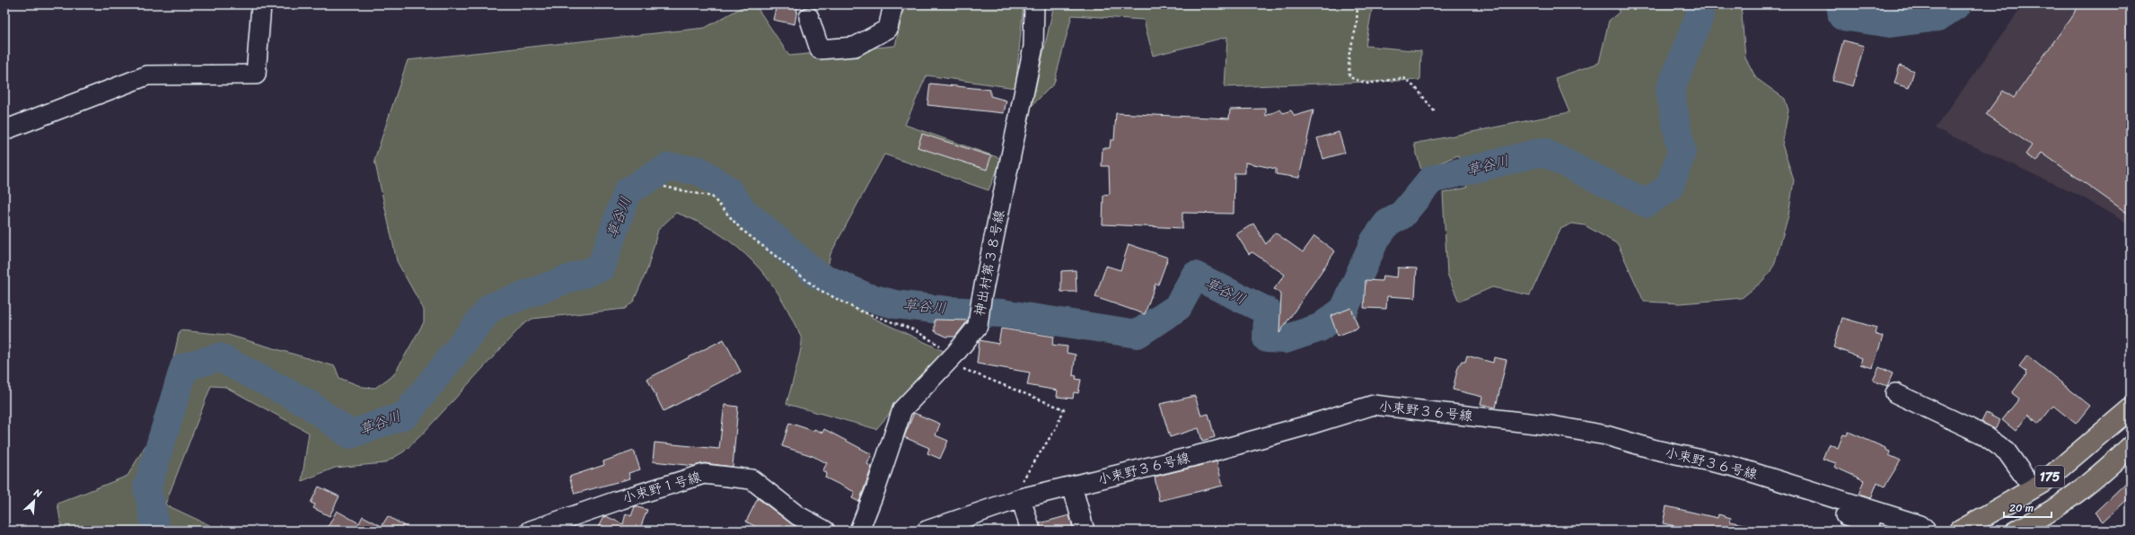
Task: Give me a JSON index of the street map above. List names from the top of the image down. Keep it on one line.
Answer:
{"streets":{"highway":["175"],"street":["神出村第３８号線","小束野３６号線","小束野１号線"]},"water":["草谷川"],"scale_bar":"20 m","north":"top right"}
